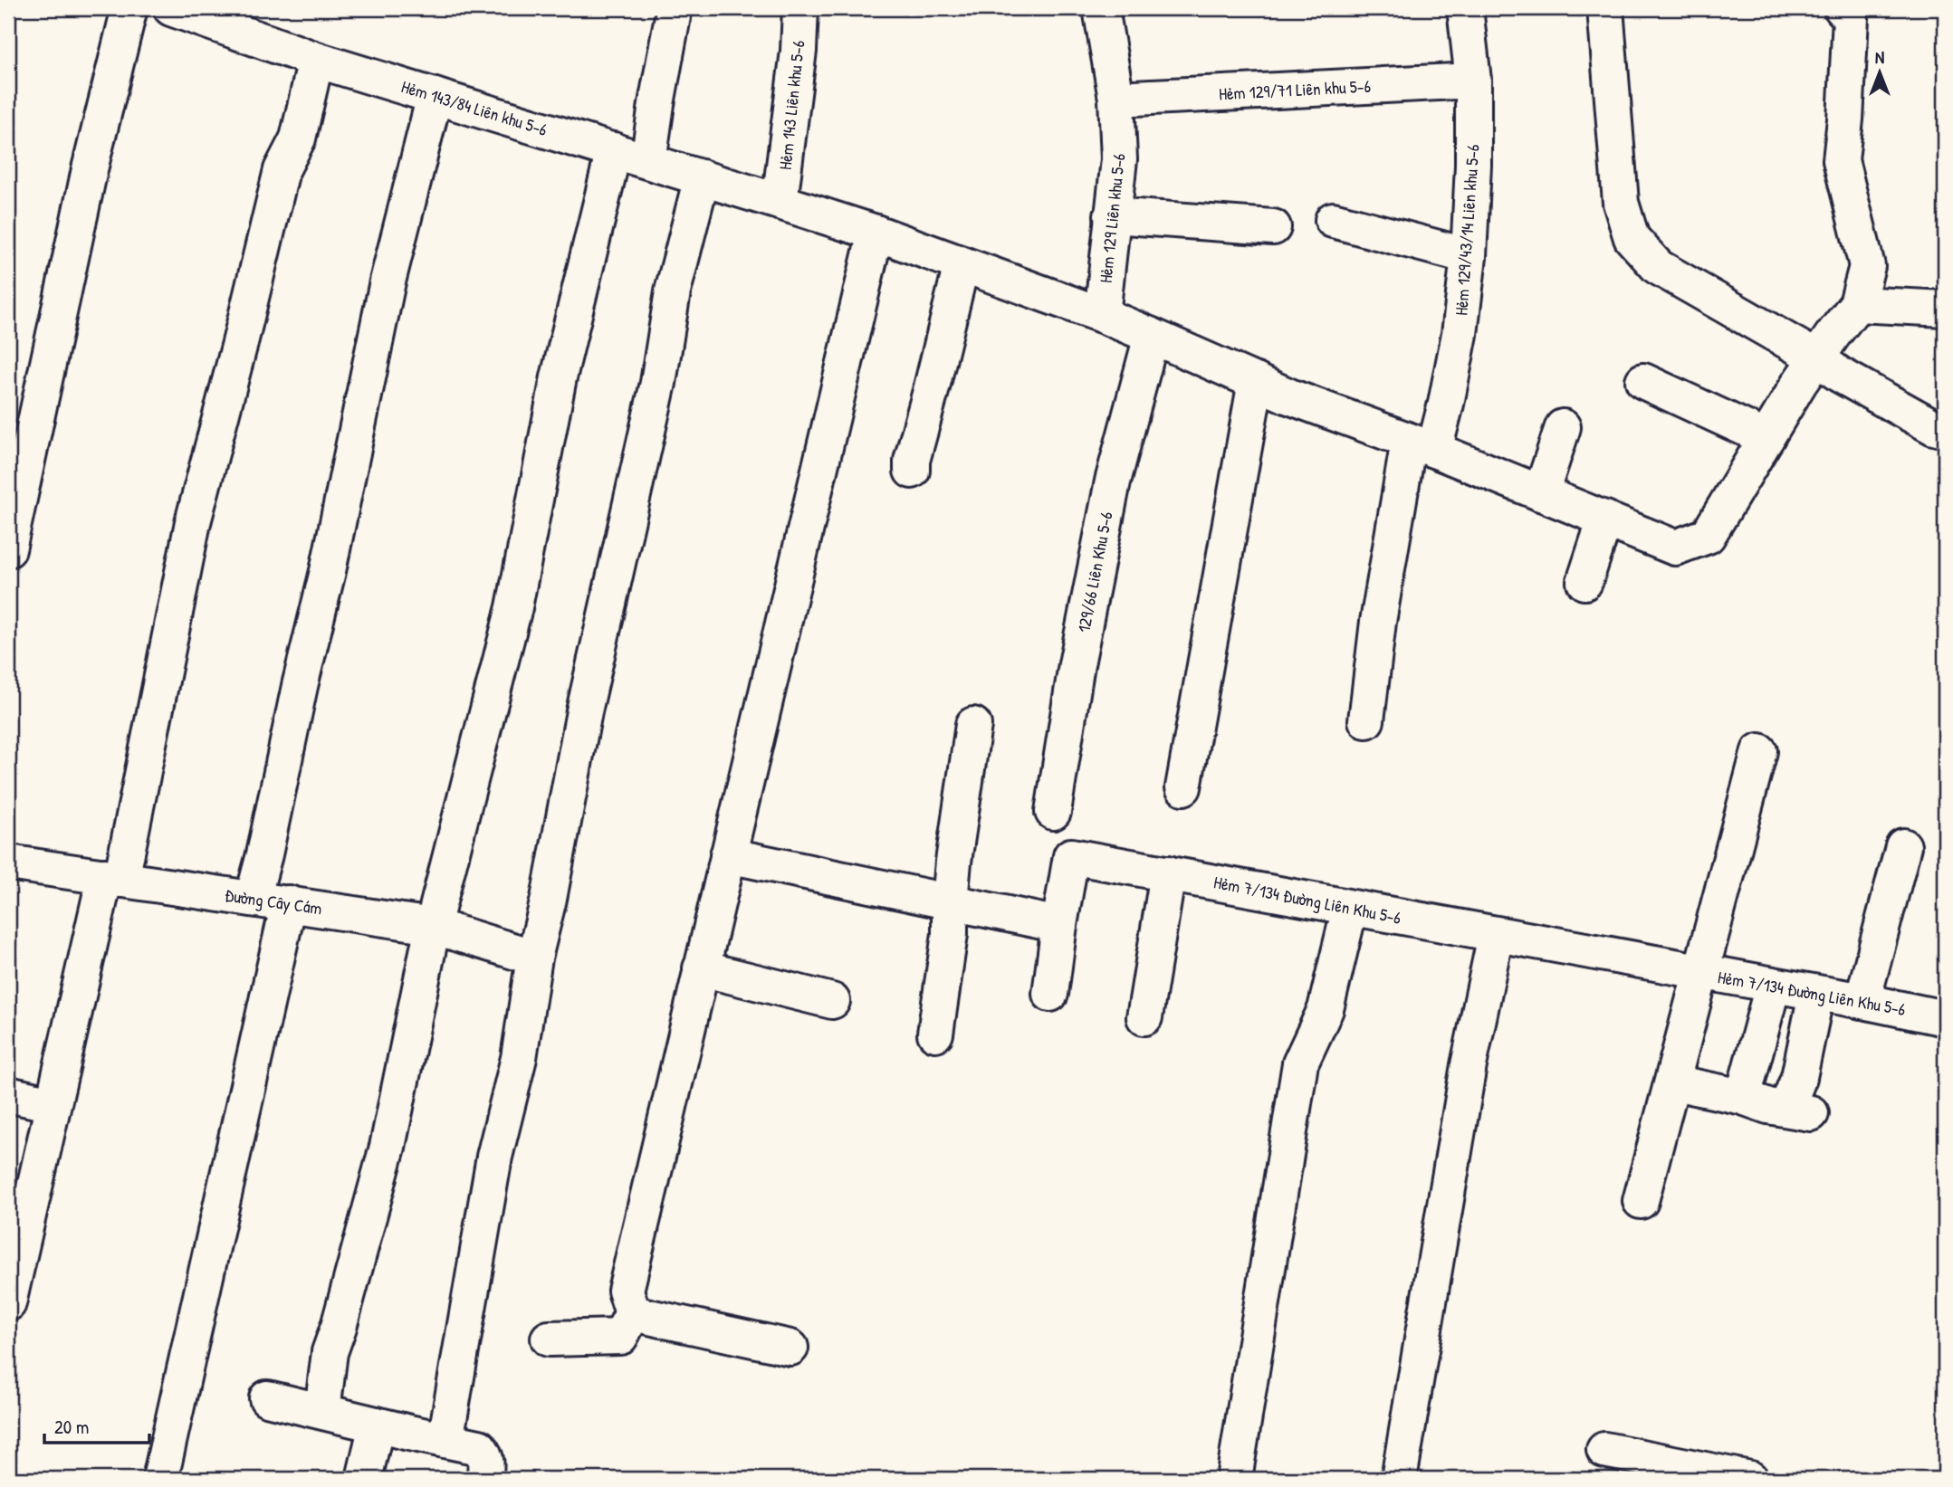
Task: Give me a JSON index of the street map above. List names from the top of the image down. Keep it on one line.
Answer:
{"streets":{"street":["Hẻm 129/71 Liên khu 5-6","Hẻm 143 Liên khu 5-6","Hẻm 143/84 Liên khu 5-6","Hẻm 129 Liên khu 5-6","Hẻm 129/43/14 Liên khu 5-6","129/66 Liên Khu 5-6","Hẻm 7/134 Đường Liên Khu 5-6","Đường Cây Cám"]},"crossings":[["Hẻm 129/71 Liên khu 5-6","Hẻm 129 Liên khu 5-6"],["Hẻm 129/71 Liên khu 5-6","Hẻm 129/43/14 Liên khu 5-6"],["Hẻm 143 Liên khu 5-6","Hẻm 143/84 Liên khu 5-6"],["Hẻm 143/84 Liên khu 5-6","Hẻm 129 Liên khu 5-6"],["Hẻm 143/84 Liên khu 5-6","Hẻm 129/43/14 Liên khu 5-6"],["Hẻm 143/84 Liên khu 5-6","129/66 Liên Khu 5-6"]],"scale_bar":"20 m","north":"top"}
